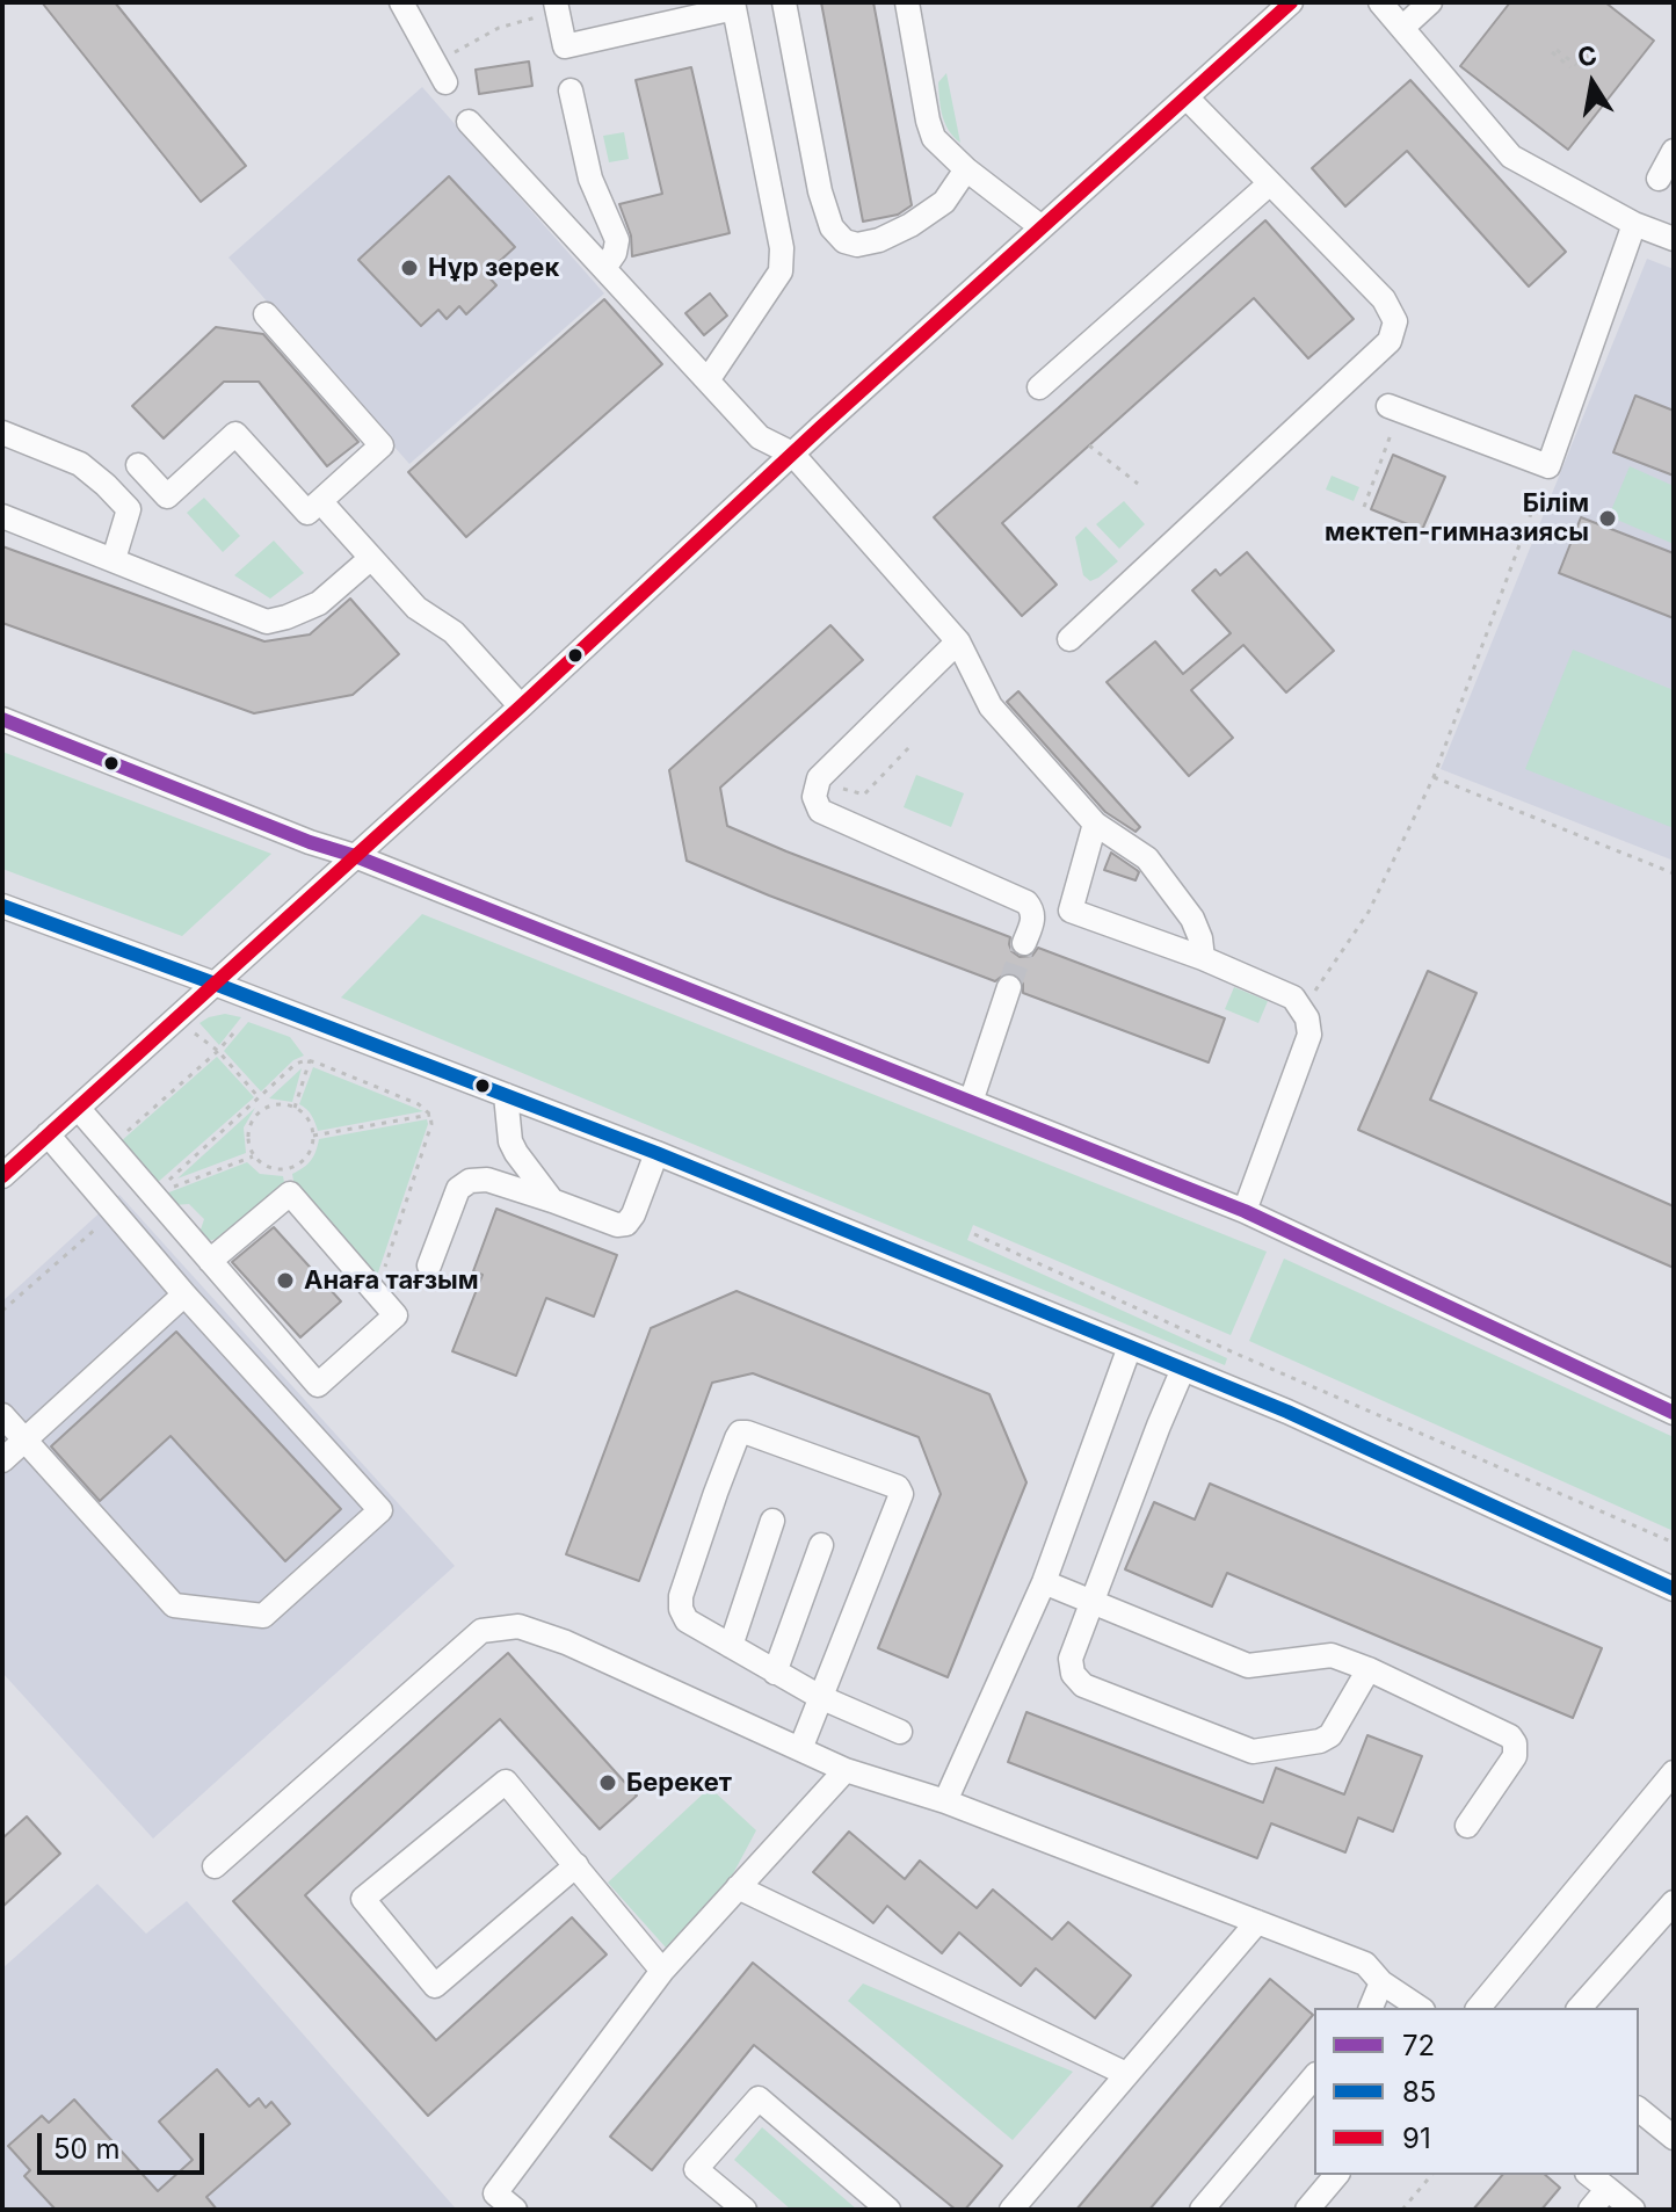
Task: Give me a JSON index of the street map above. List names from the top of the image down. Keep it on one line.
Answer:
{"places":["Нұр зерек","Білім мектеп-гимназиясы","Анаға тағзым","Берекет"],"lines":["transit line 91","transit line 72","transit line 85"],"legend":["72","85","91"],"scale_bar":"50 m","north":"top"}
